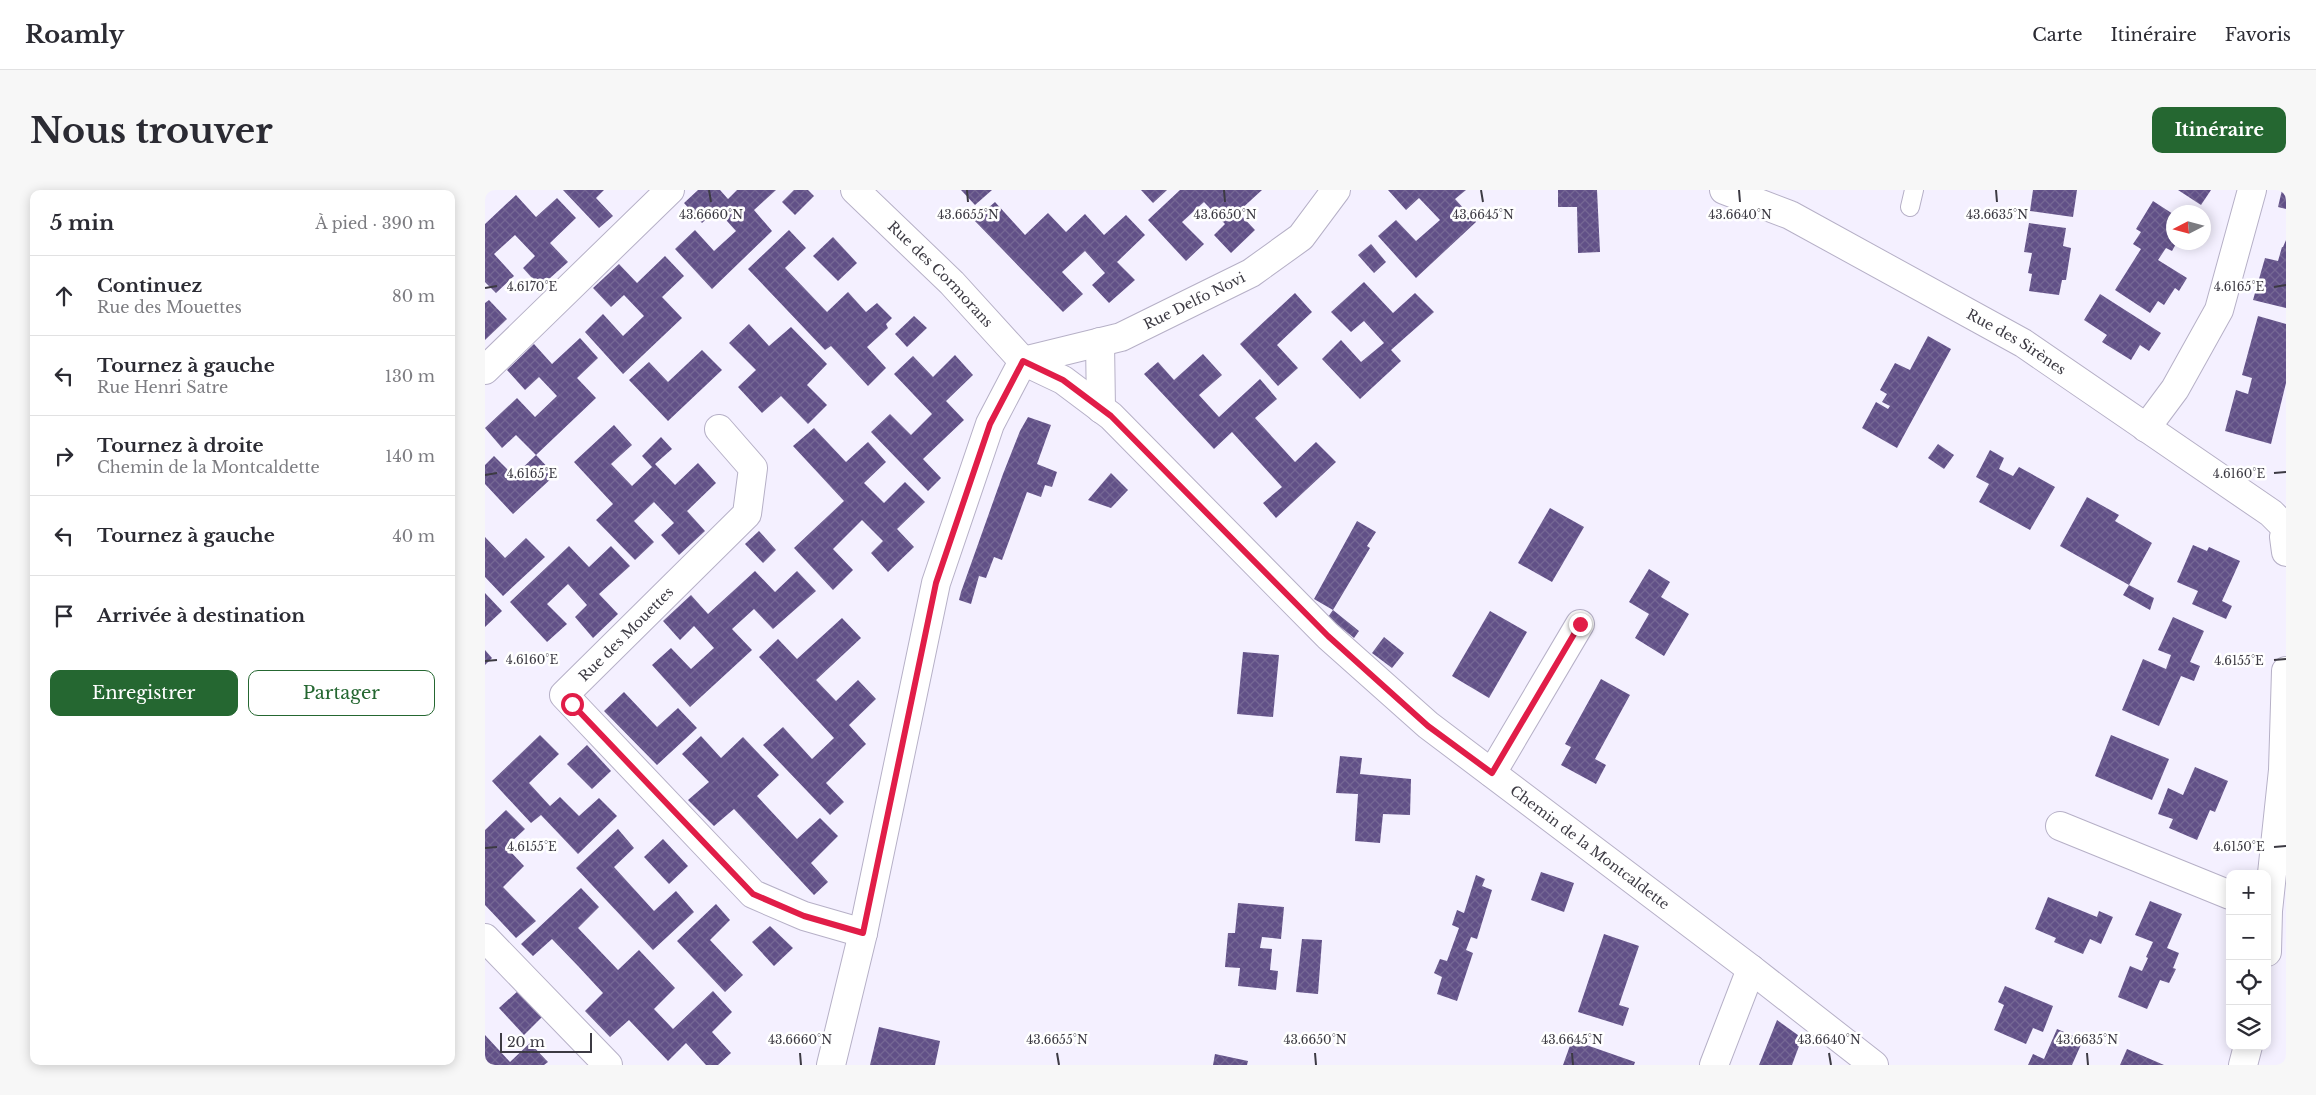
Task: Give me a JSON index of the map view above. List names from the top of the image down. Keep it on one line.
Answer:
{"streets":{"street":["Rue des Cormorans","Rue Delfo Novi","Rue des Sirènes","Rue des Mouettes","Chemin de la Montcaldette"]},"crossings":[["Rue des Cormorans","Rue Delfo Novi"],["Rue des Cormorans","Chemin de la Montcaldette"],["Rue Delfo Novi","Chemin de la Montcaldette"]],"scale_bar":"20 m","north":"left","page":{"header":"Roamly","nav":["Carte","Itinéraire","Favoris"],"buttons":["Itinéraire",["Enregistrer","Partager"]],"title":"Nous trouver","heading":["5 min","À pied · 390 m"],"list":[["Continuez","Rue des Mouettes","80 m"],["Tournez à gauche","Rue Henri Satre","130 m"],["Tournez à droite","Chemin de la Montcaldette","140 m"],["Tournez à gauche","40 m"],"Arrivée à destination"],"map_buttons":["+","−"],"scale":"20 m"},"coordinates":["43.6660°N","43.6655°N","43.6650°N","43.6645°N","43.6640°N","43.6635°N","4.6170°E","4.6165°E","4.6160°E","4.6155°E","4.6150°E"]}
